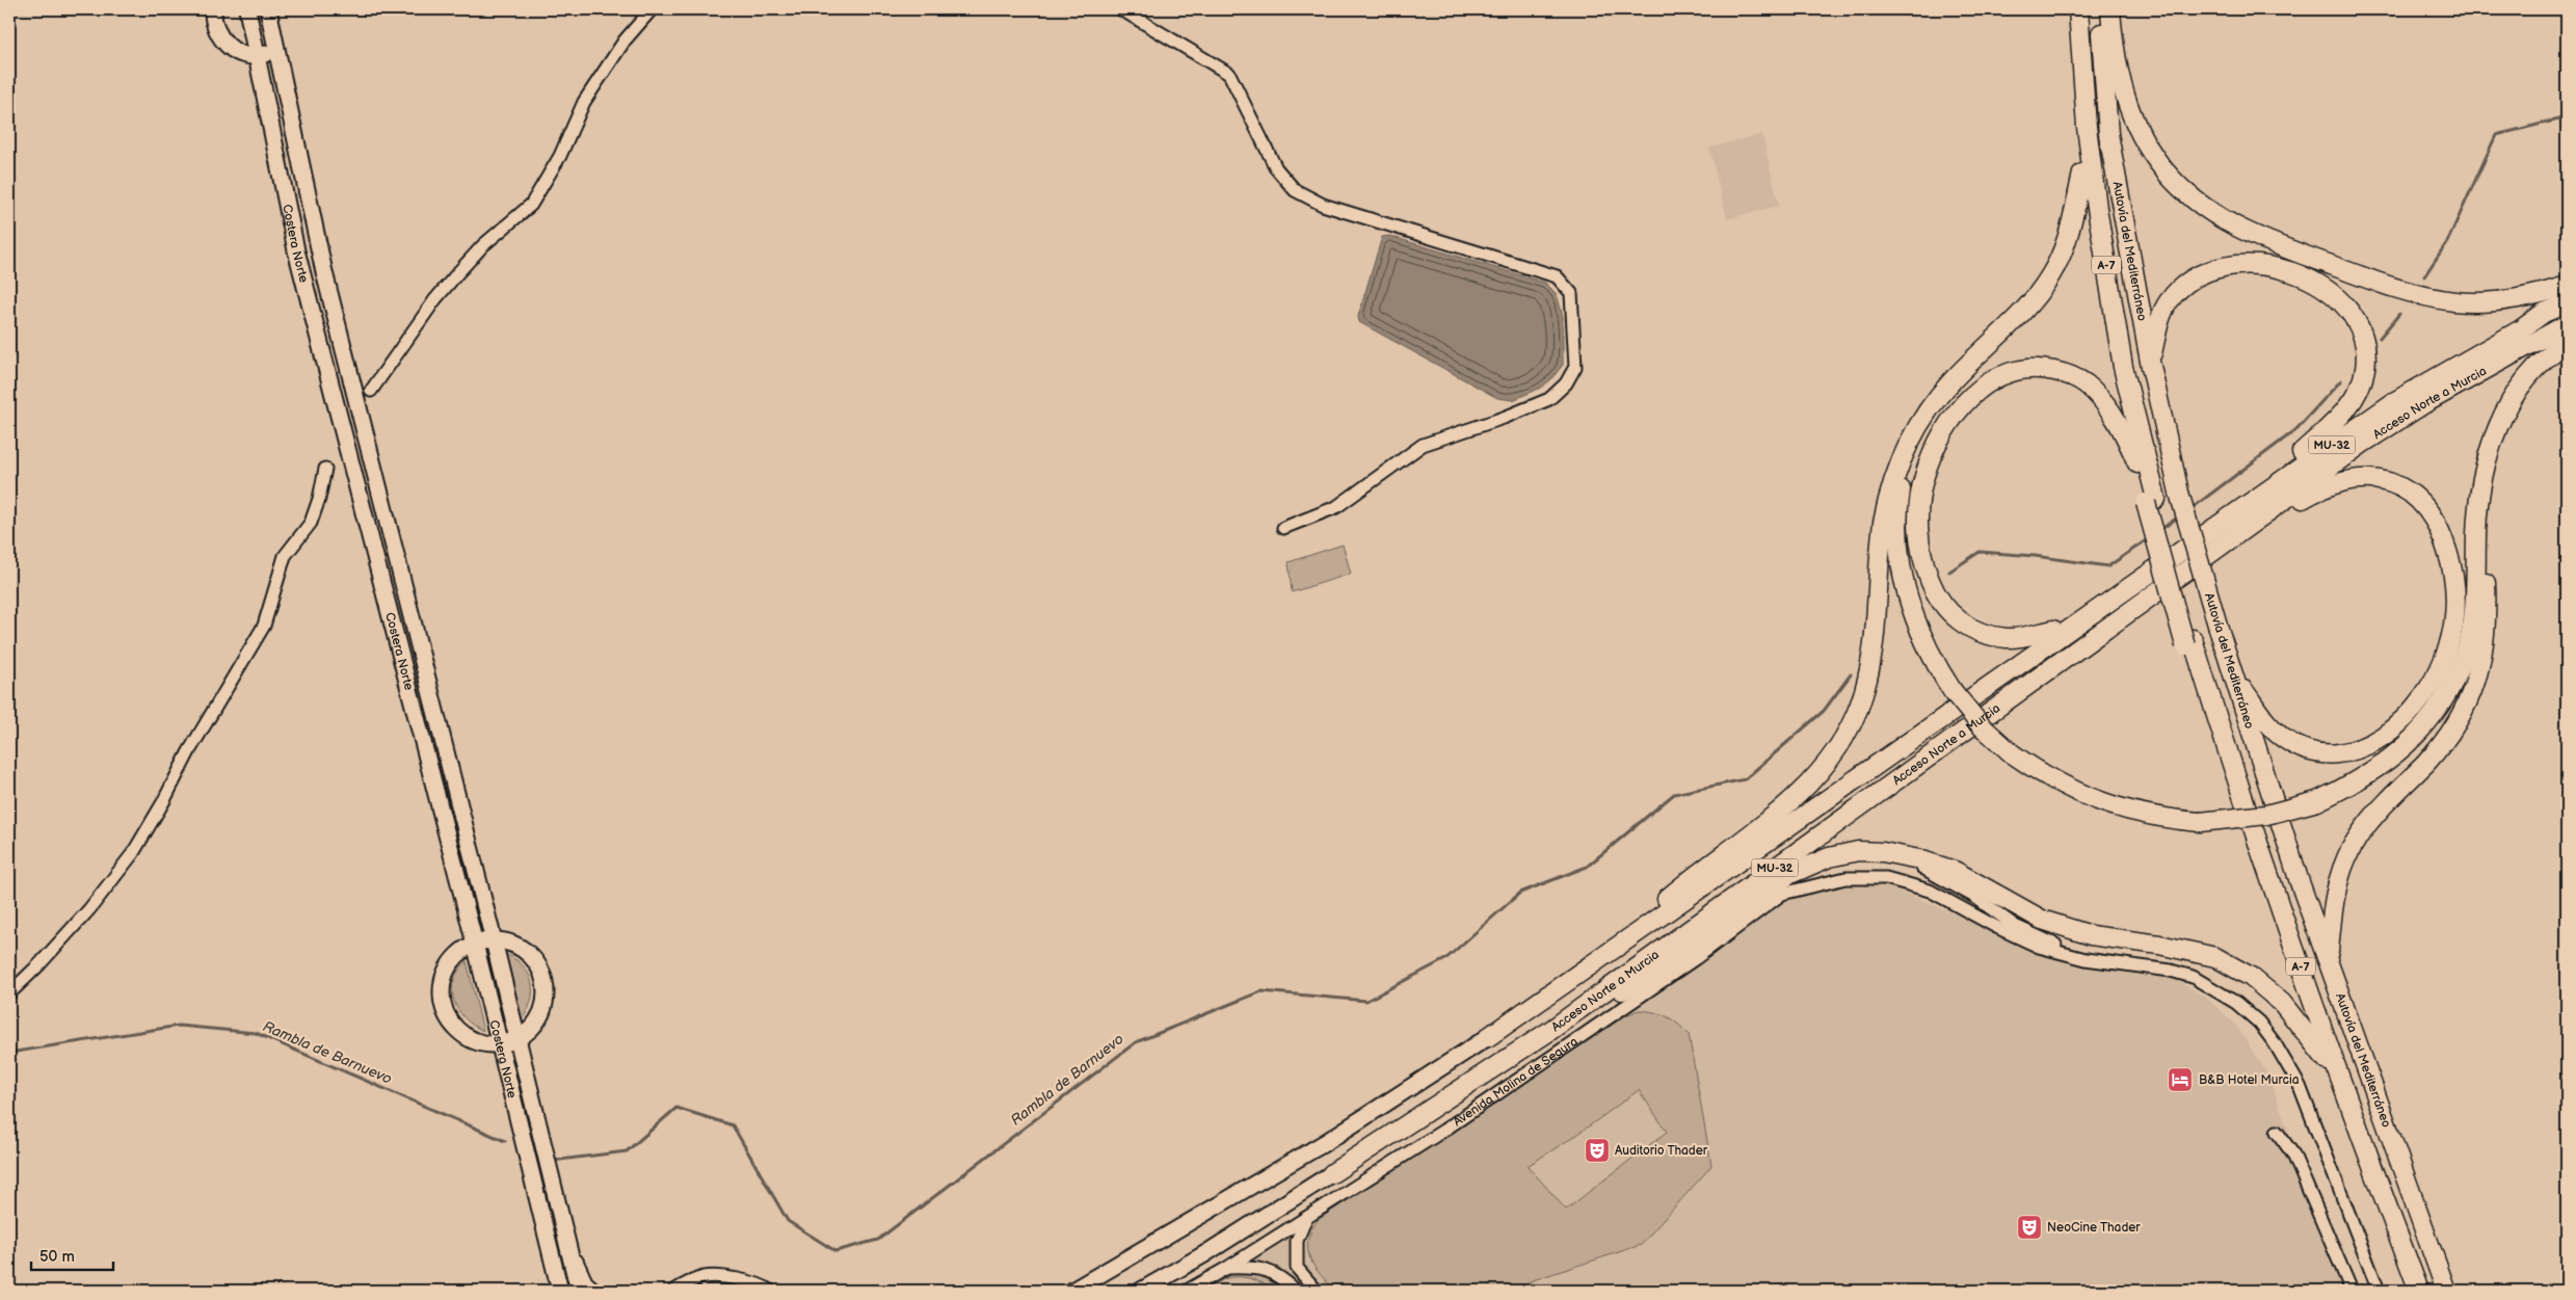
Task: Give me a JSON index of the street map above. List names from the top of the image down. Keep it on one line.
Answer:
{"streets":{"highway":["Autovía del Mediterráneo","A-7","Acceso Norte a Murcia","MU-32"],"main road":["Costera Norte"],"street":["Avenida Molina de Segura"]},"water":["Rambla de Barnuevo"],"places":{"hotel":["B&B Hotel Murcia"],"theatre":["Auditorio Thader","NeoCine Thader"]},"scale_bar":"50 m"}
